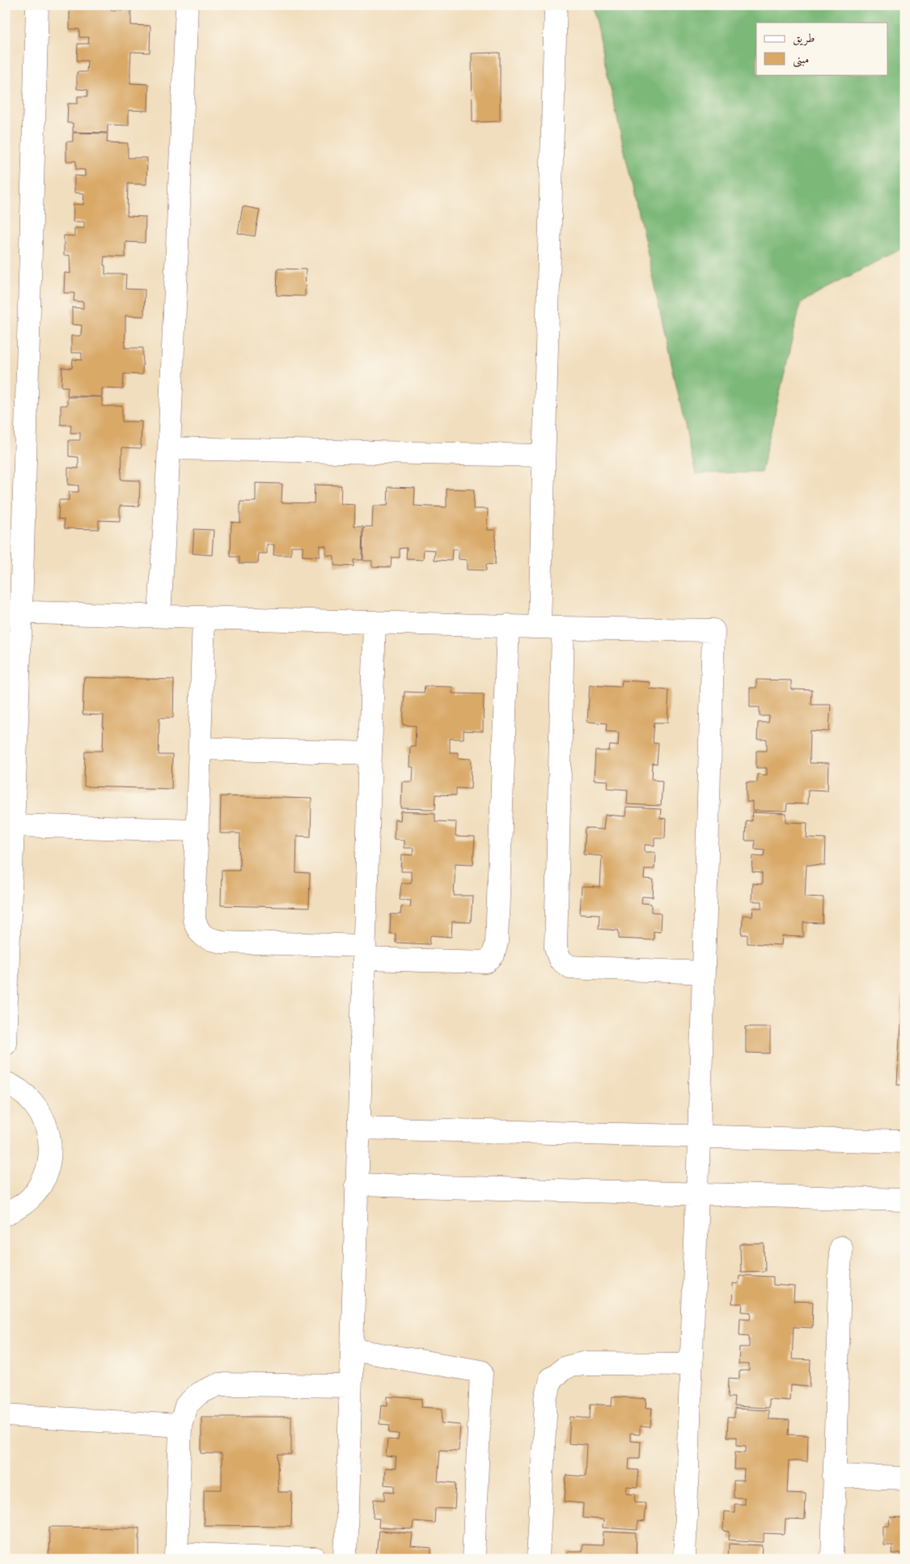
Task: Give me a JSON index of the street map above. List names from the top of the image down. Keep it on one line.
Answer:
{"legend":["طريق","مبنى"]}
